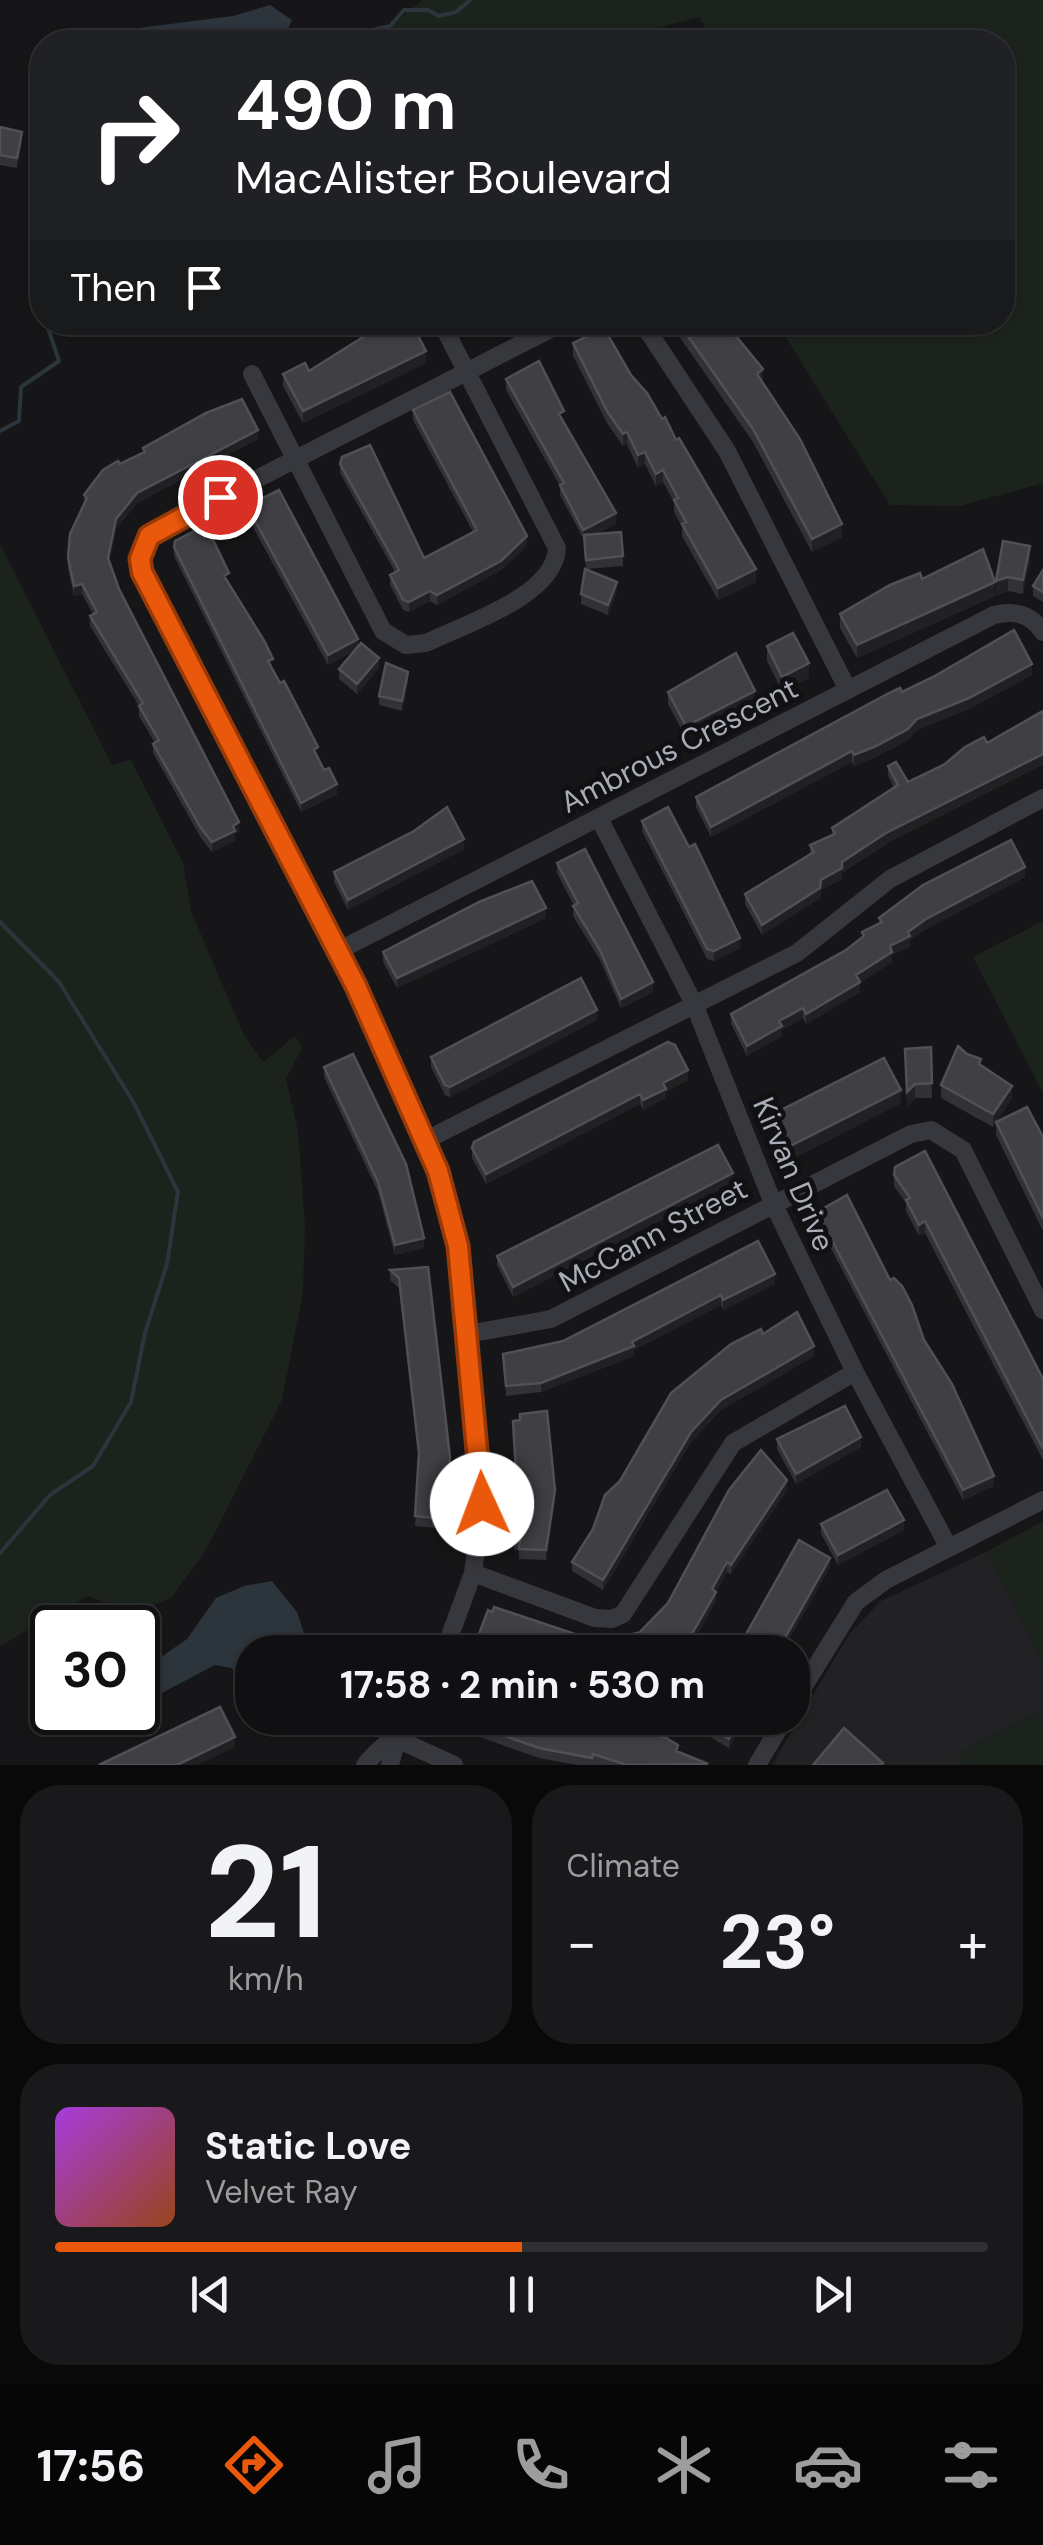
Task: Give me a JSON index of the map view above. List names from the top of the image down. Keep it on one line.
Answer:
{"streets":{"street":["Ambrous Crescent","Kirvan Drive","McCann Street"]},"crossings":[["Ambrous Crescent","Kirvan Drive"],["Kirvan Drive","McCann Street"]],"page":{"turn":["490 m","MacAlister Boulevard"],"then":"Then","limit":"30","trip":"17:58 · 2 min · 530 m","tile":[["21","km/h"],"Climate"],"heat":["−","23°","+"],"song":["Static Love","Velvet Ray"],"tabs":"17:56"}}
